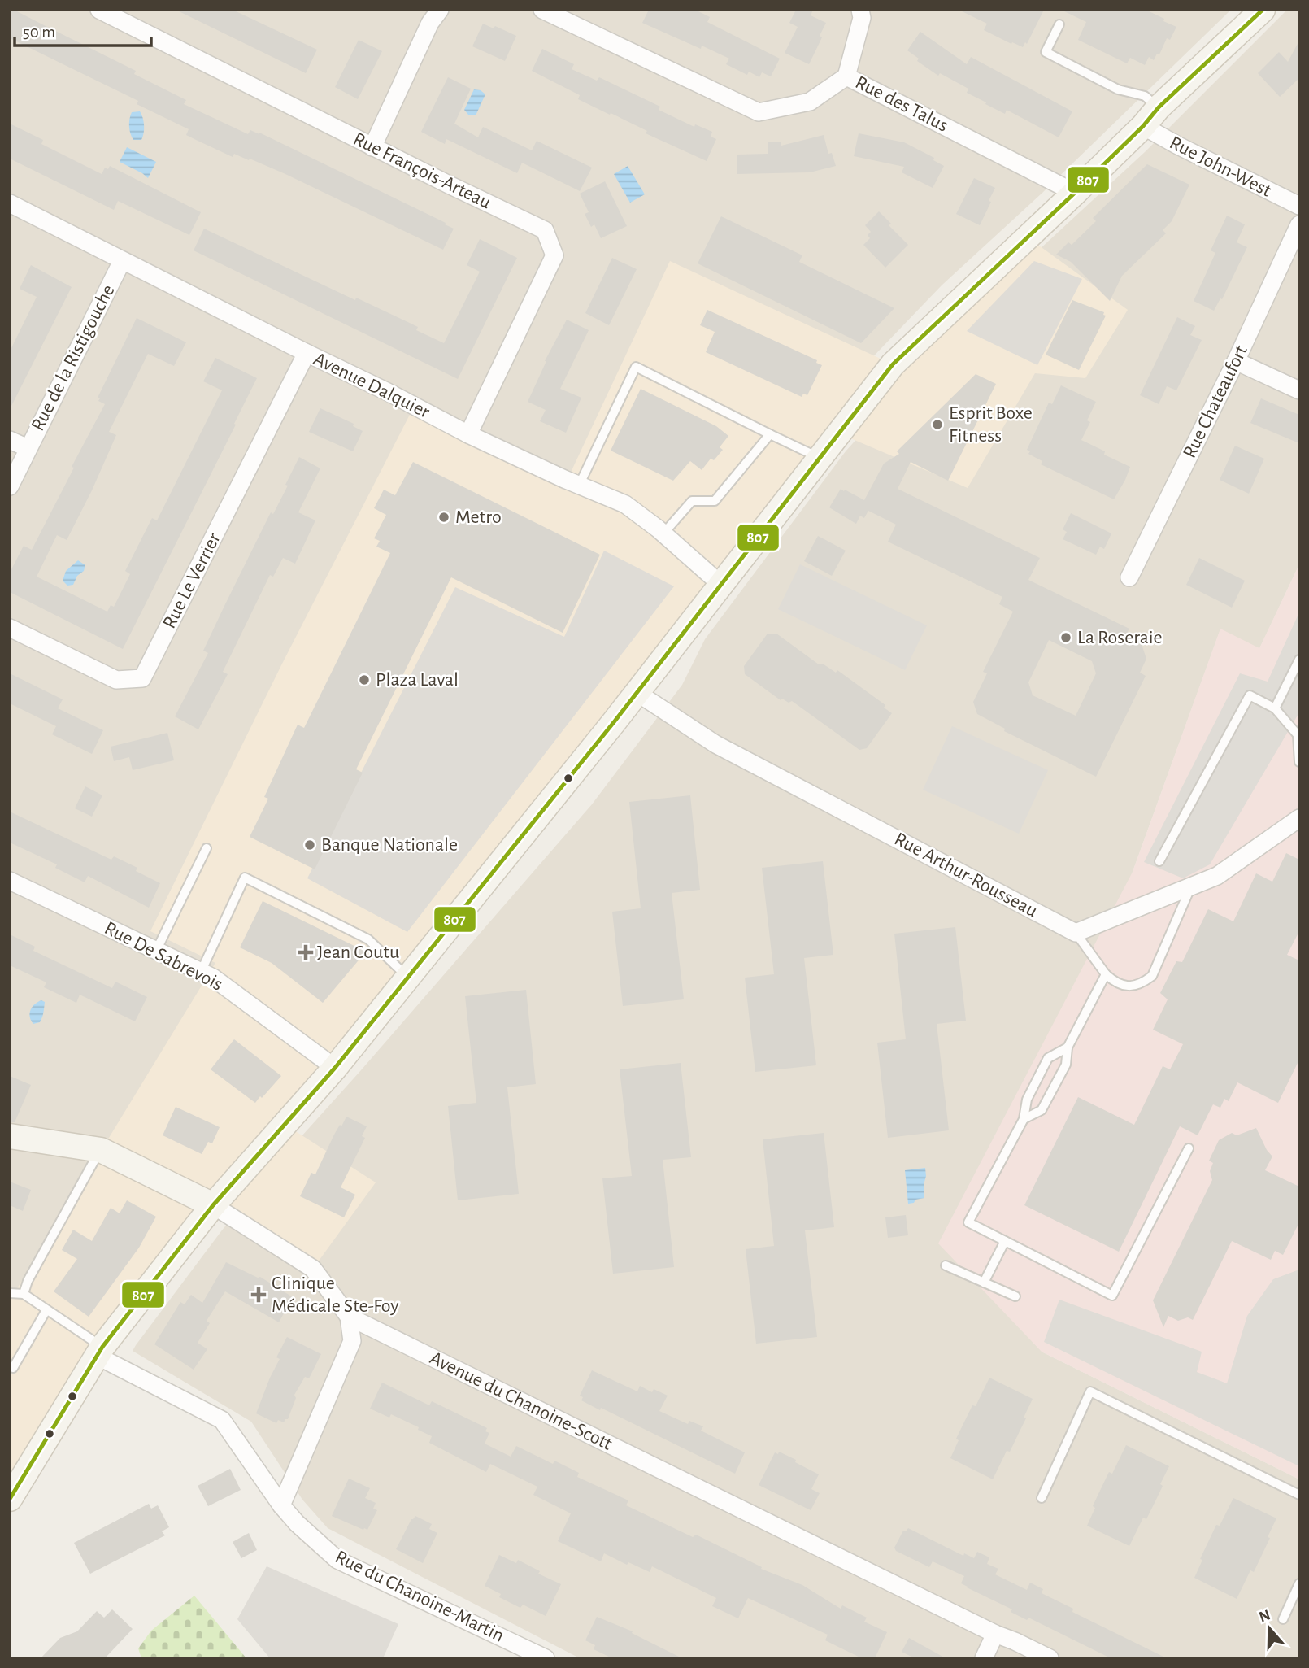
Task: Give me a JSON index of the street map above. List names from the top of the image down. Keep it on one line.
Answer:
{"streets":{"main road":["Avenue du Chanoine-Scott"],"street":["Rue des Talus","Rue John-West","Rue François-Arteau","Rue de la Ristigouche","Avenue Dalquier","Rue Chateaufort","Rue Le Verrier","Rue Arthur-Rousseau","Rue De Sabrevois","Rue du Chanoine-Martin"]},"crossings":[["Rue François-Arteau","Avenue Dalquier"],["Rue de la Ristigouche","Avenue Dalquier"],["Avenue Dalquier","Rue Le Verrier"]],"places":{"other":["Esprit Boxe Fitness","Metro","La Roseraie","Plaza Laval","Banque Nationale"],"health":["Jean Coutu","Clinique Médicale Ste-Foy"]},"lines":["transit line 807"],"scale_bar":"50 m","north":"top"}
